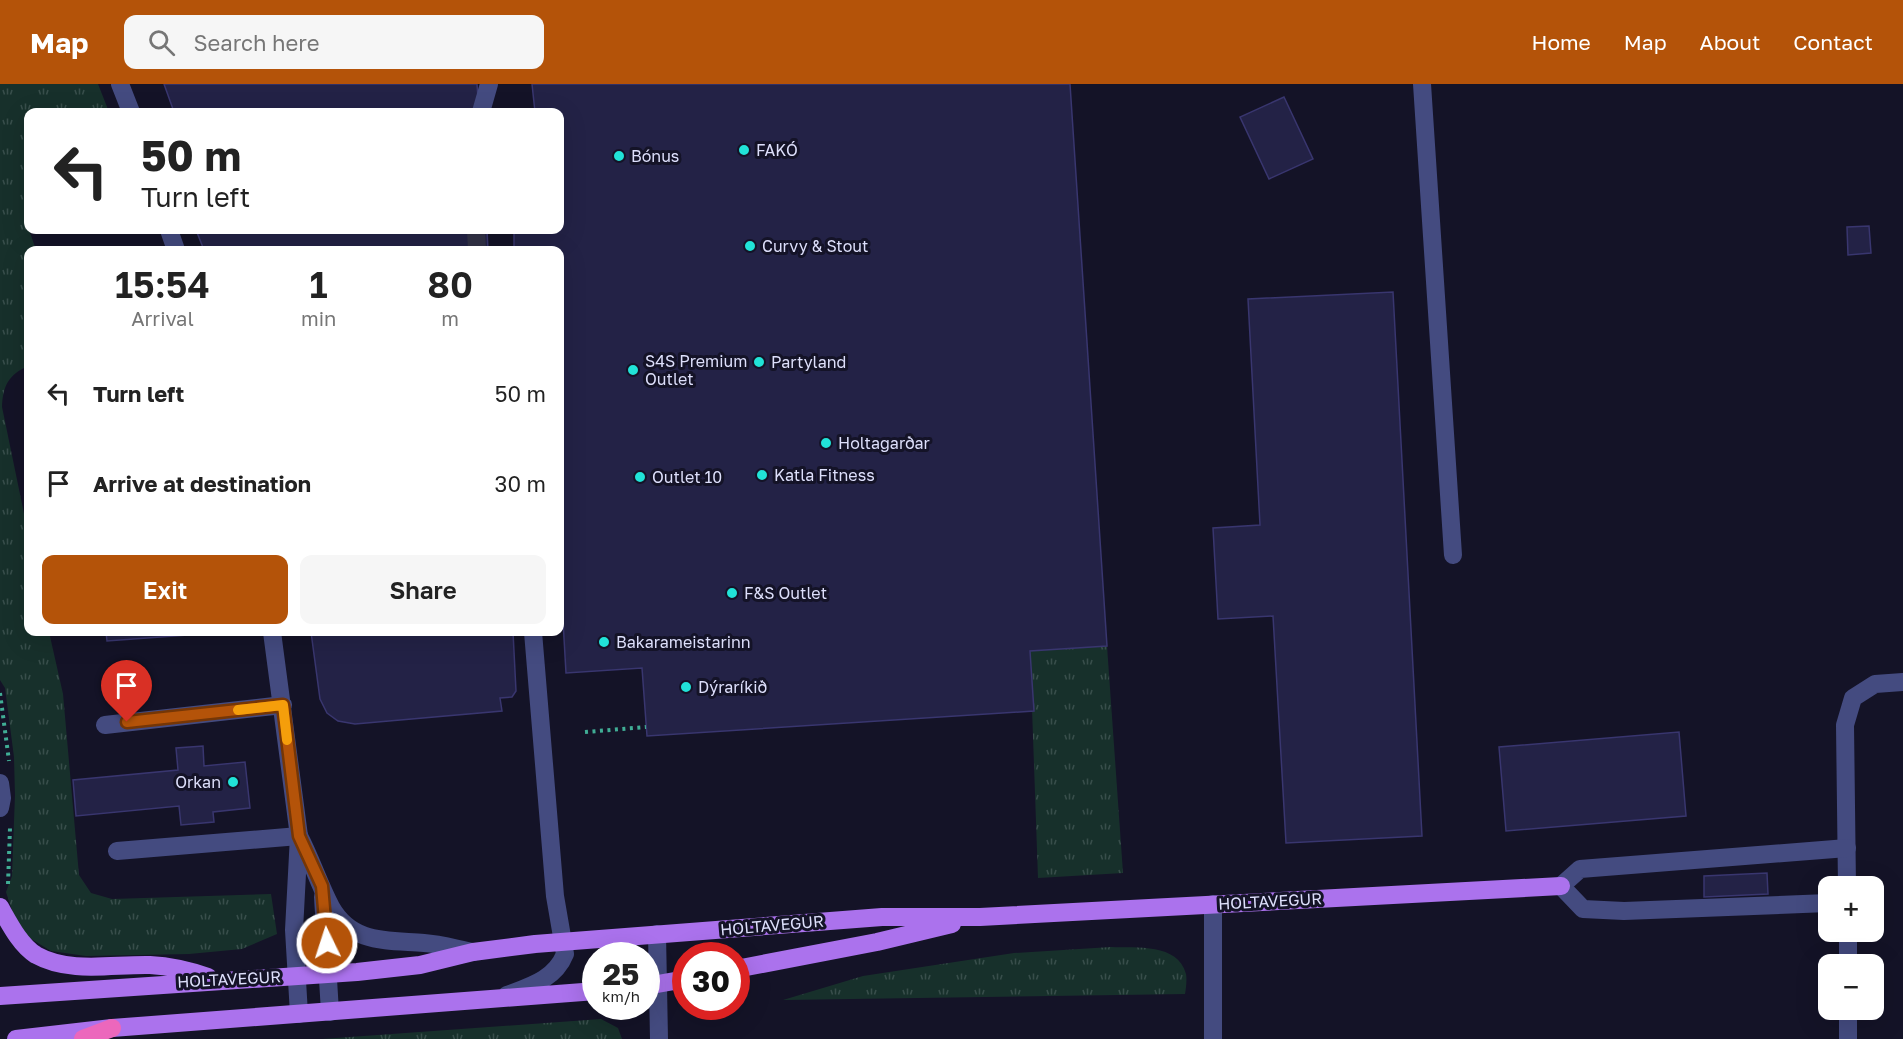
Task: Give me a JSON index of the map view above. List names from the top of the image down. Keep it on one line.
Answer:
{"streets":{"main road":["HOLTAVEGUR"]},"places":["FAKÓ","Bónus","Curvy & Stout","Partyland","S4S Premium Outlet","Holtagarðar","Katla Fitness","Outlet 10","F&S Outlet","Bakarameistarinn","Dýraríkið","Orkan"],"page":{"header":"Map","search":"Search here","nav":["Home","Map","About","Contact"],"turn":["50 m","Turn left"],"eta":["15:54","Arrival","1","min","80","m"],"list":[{"name":"Turn left","value":"50 m"},{"name":"Arrive at destination","value":"30 m"}],"buttons":["Exit","Share"],"map_buttons":["+","−"],"speed":"25 km/h","limit":"30"}}
